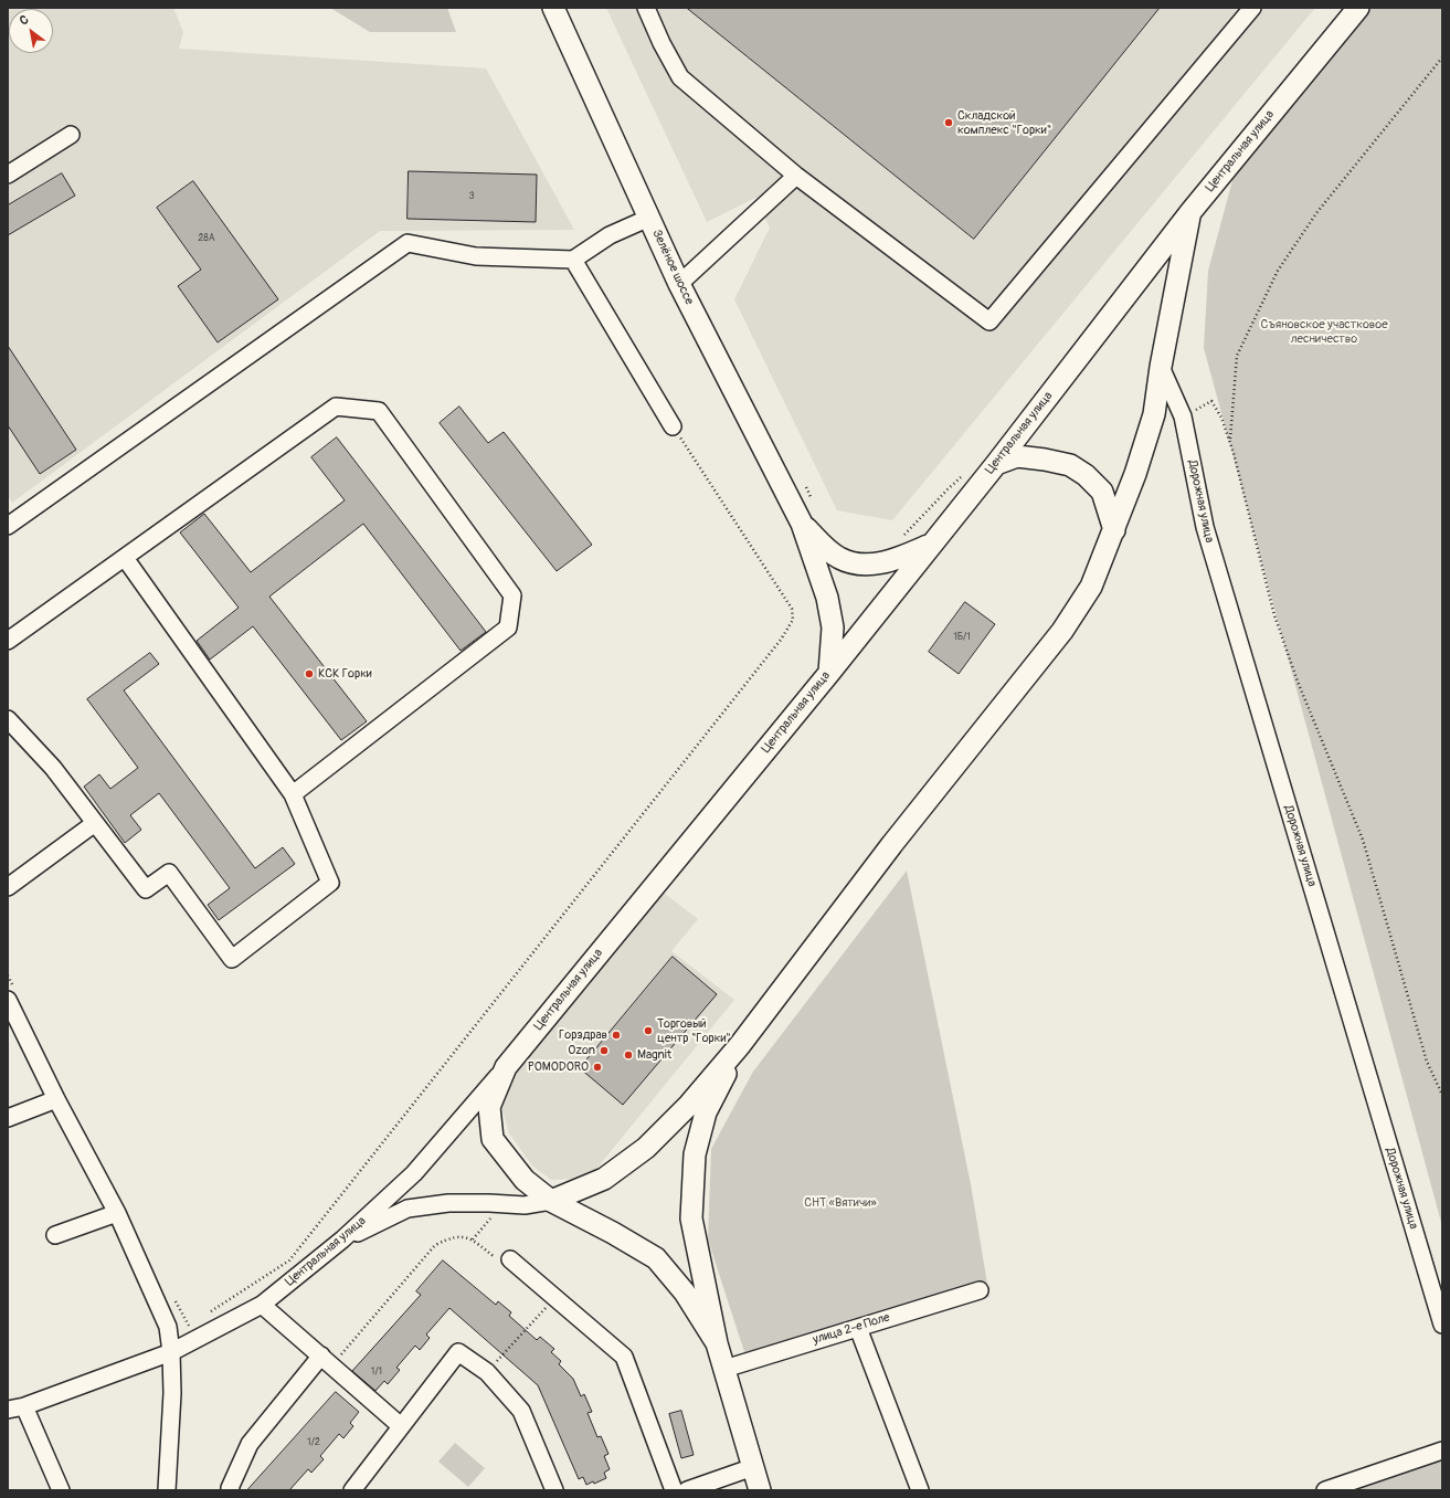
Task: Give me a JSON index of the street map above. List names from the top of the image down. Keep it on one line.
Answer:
{"streets":{"main road":["Центральная улица","Зелёное шоссе"],"street":["Дорожная улица","улица 2-е Поле"]},"parks":["Съяновское участковое лесничество","СНТ «Вятичи»"],"places":["Складской комплекс \"Горки\"","КСК Горки","Торговый центр \"Горки\"","Горздрав","Ozon","Magnit","POMODORO"],"house_numbers":["3","28А","1Б/1","1/1","1/2"],"north":"top left"}
